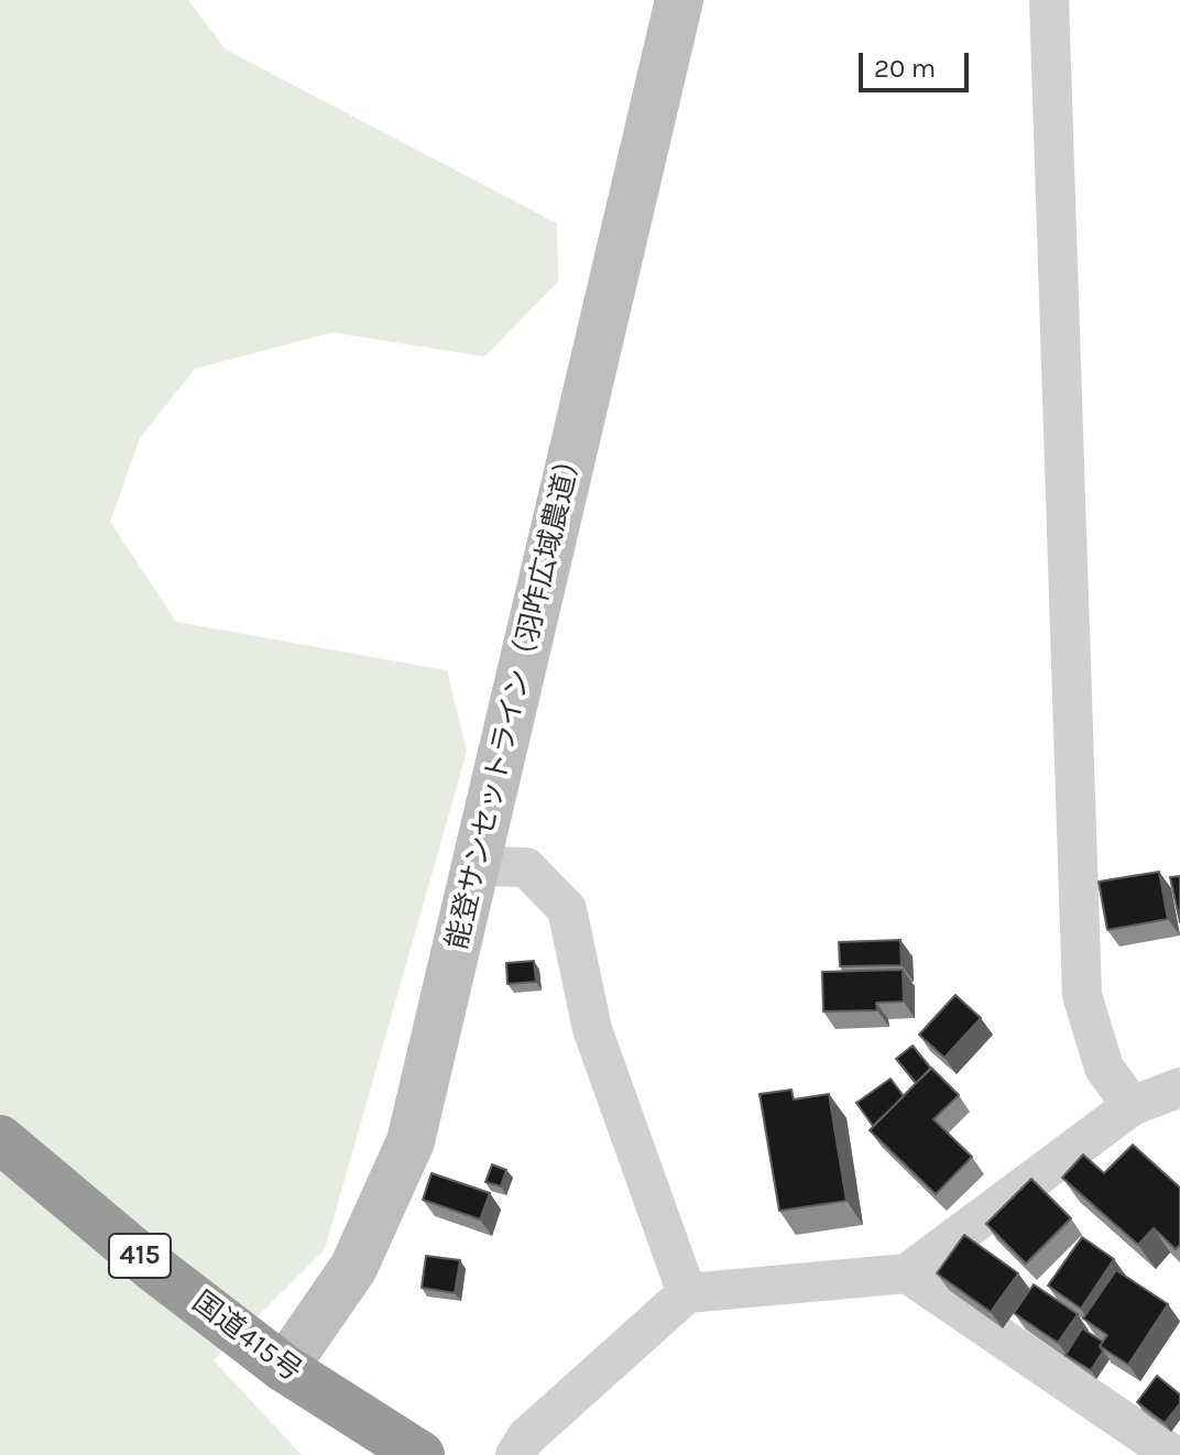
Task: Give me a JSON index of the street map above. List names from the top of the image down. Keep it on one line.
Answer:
{"streets":{"highway":["415","国道415号"],"street":["能登サンセットライン（羽咋広域農道）"]},"crossings":[["能登サンセットライン（羽咋広域農道）","国道415号"]],"scale_bar":"20 m"}
